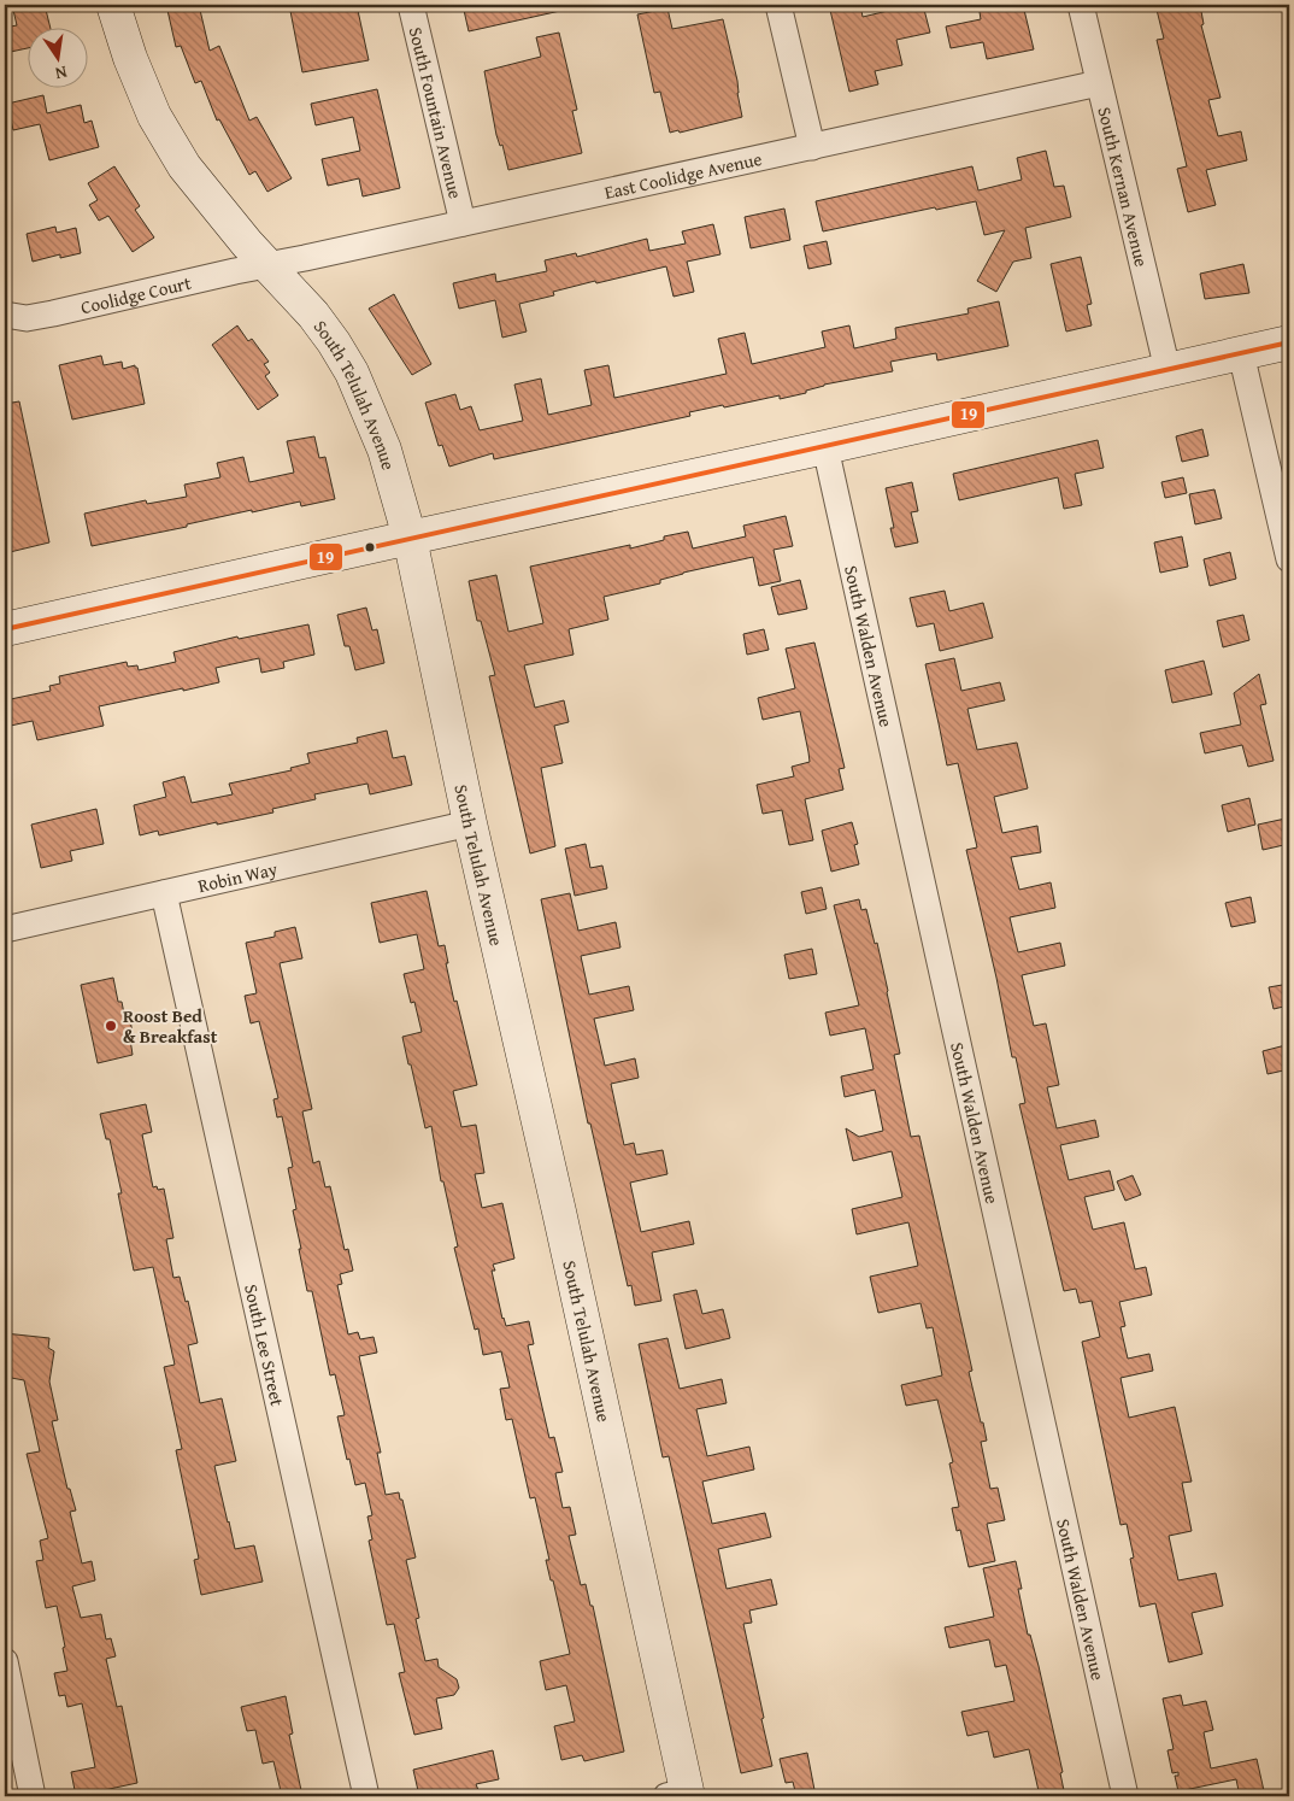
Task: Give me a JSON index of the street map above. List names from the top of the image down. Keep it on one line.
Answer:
{"streets":{"street":["South Fountain Avenue","East Coolidge Avenue","South Kernan Avenue","Coolidge Court","South Telulah Avenue","South Walden Avenue","Robin Way","South Lee Street"]},"crossings":[["South Fountain Avenue","East Coolidge Avenue"],["East Coolidge Avenue","South Kernan Avenue"],["East Coolidge Avenue","Coolidge Court"],["East Coolidge Avenue","South Telulah Avenue"],["Coolidge Court","South Telulah Avenue"],["South Telulah Avenue","Robin Way"],["Robin Way","South Lee Street"]],"places":["Roost Bed & Breakfast"],"lines":["transit line 19"],"north":"bottom"}
